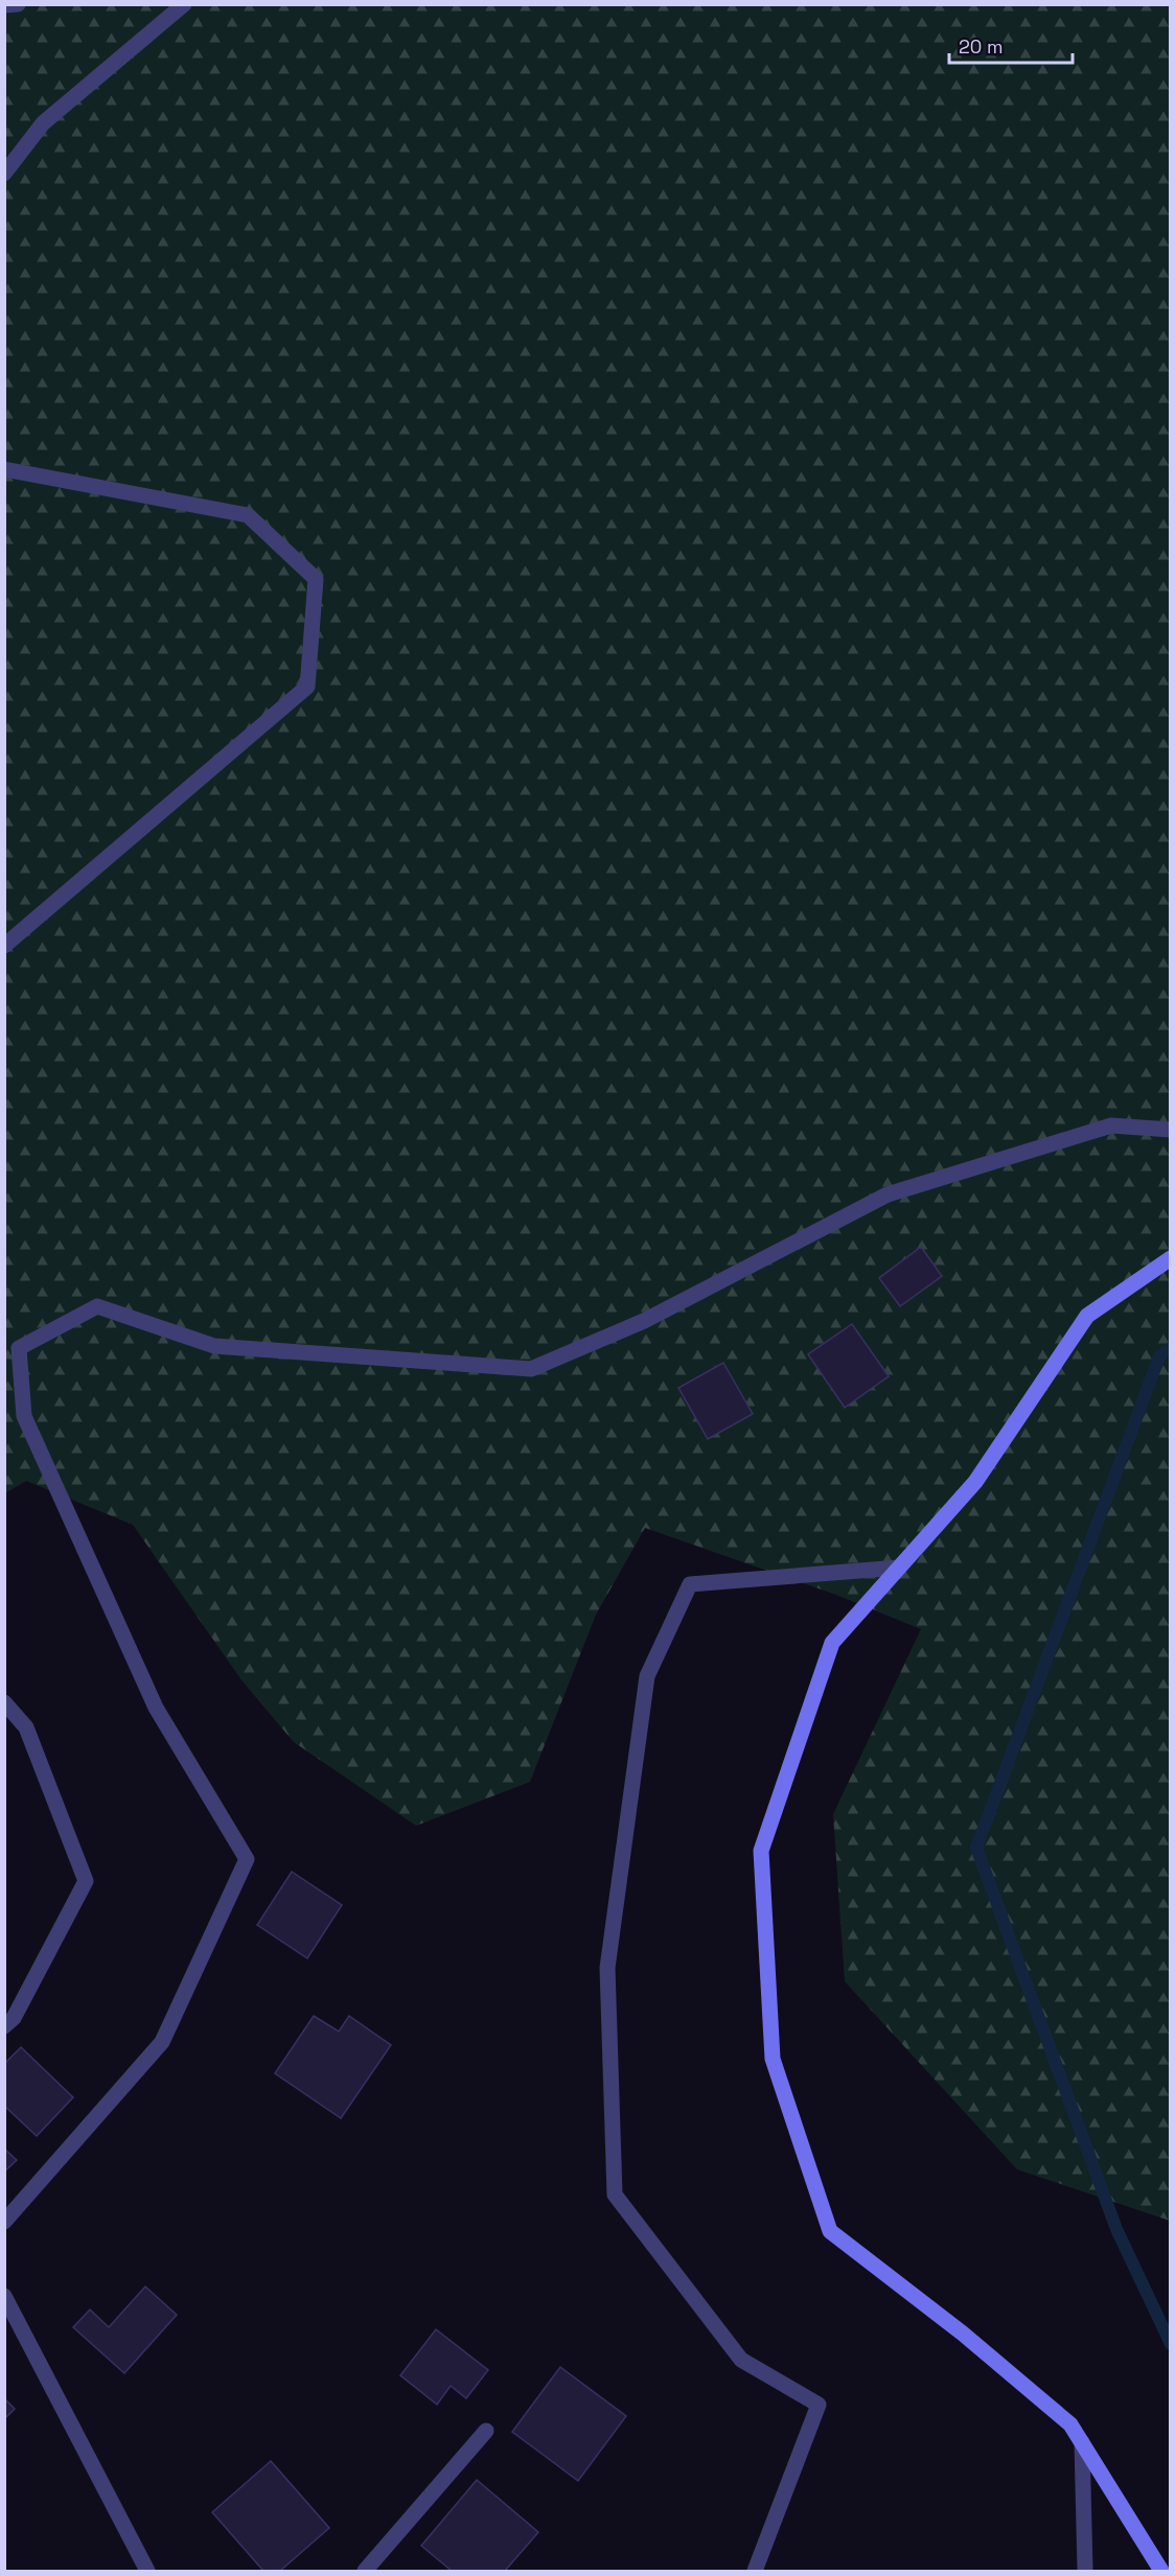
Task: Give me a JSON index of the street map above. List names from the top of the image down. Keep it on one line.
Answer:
{"scale_bar":"20 m"}
